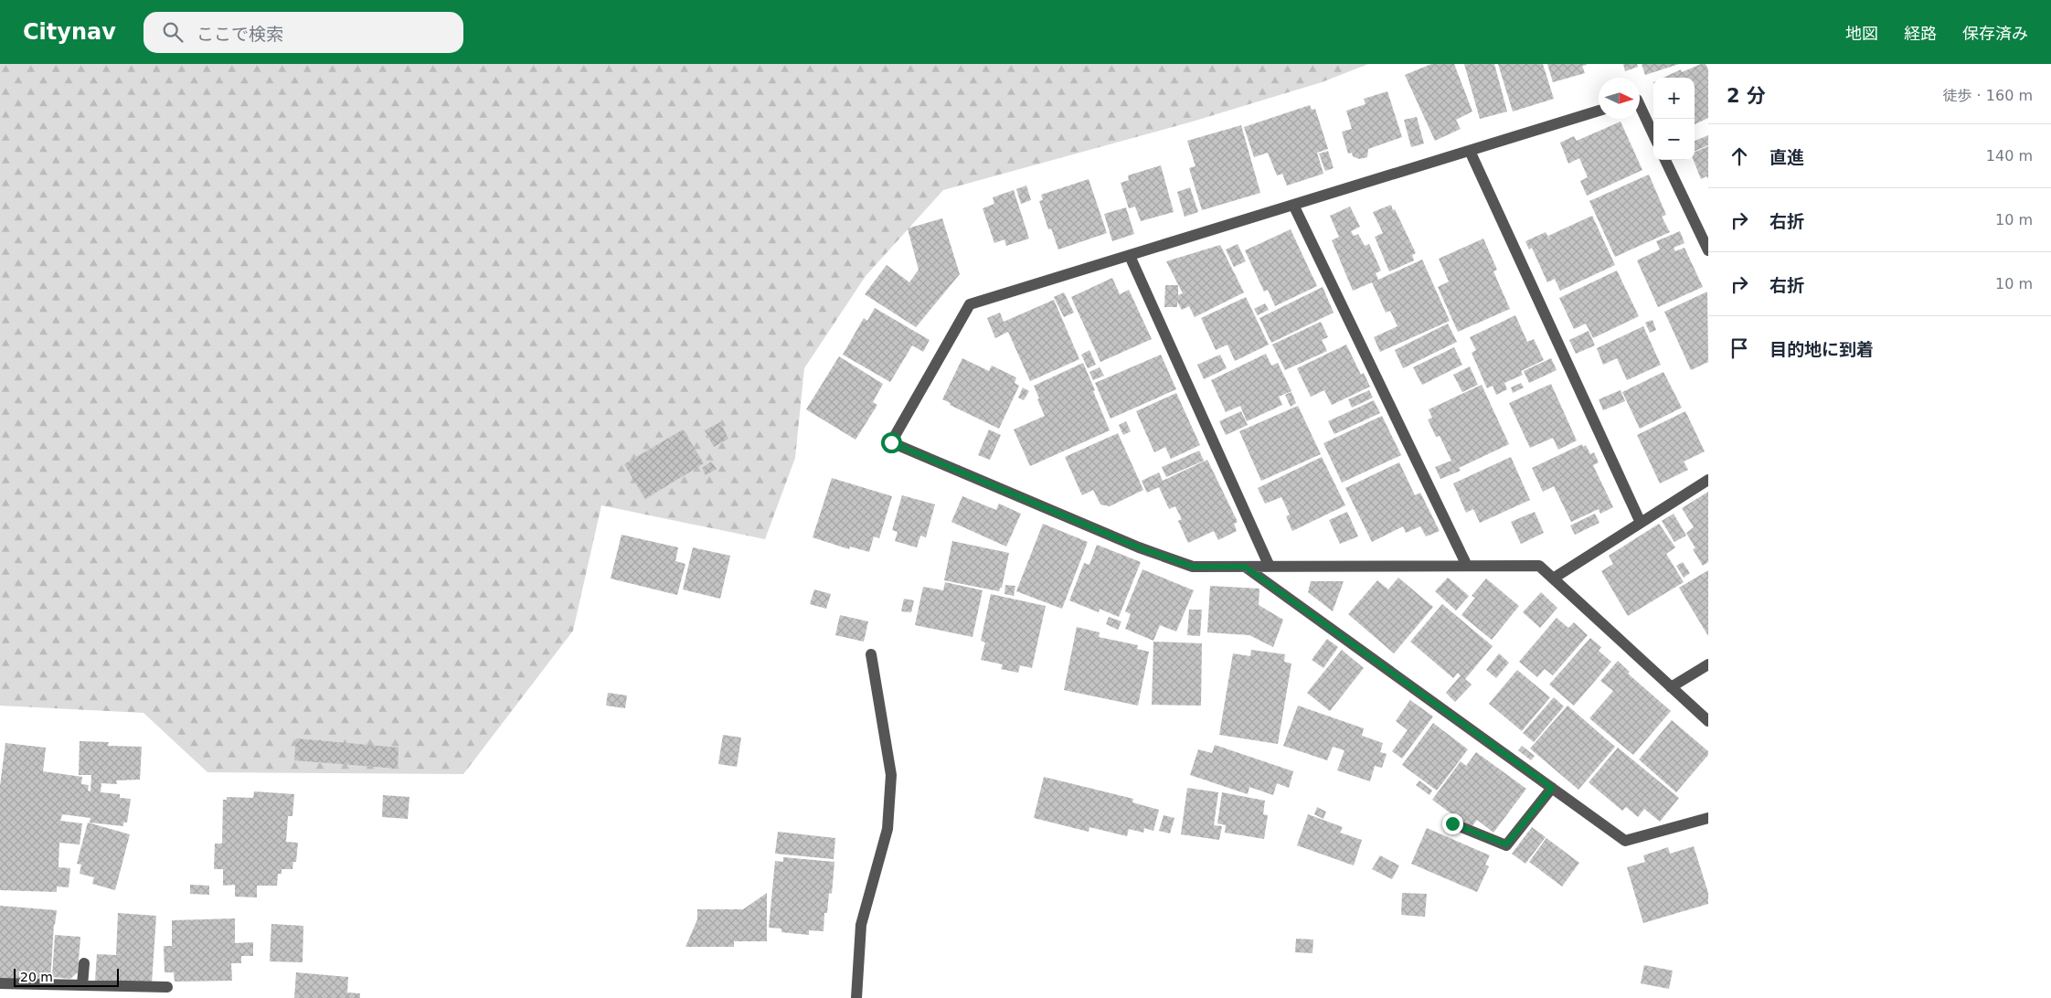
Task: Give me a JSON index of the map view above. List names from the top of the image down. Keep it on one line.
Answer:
{"scale_bar":"20 m","north":"right","page":{"header":"Citynav","search":"ここで検索","nav":["地図","経路","保存済み"],"heading":["2 分","徒歩 · 160 m"],"map_buttons":["+","−"],"list":[["直進","140 m"],["右折","10 m"],["右折","10 m"],"目的地に到着"],"scale":"20 m"}}
